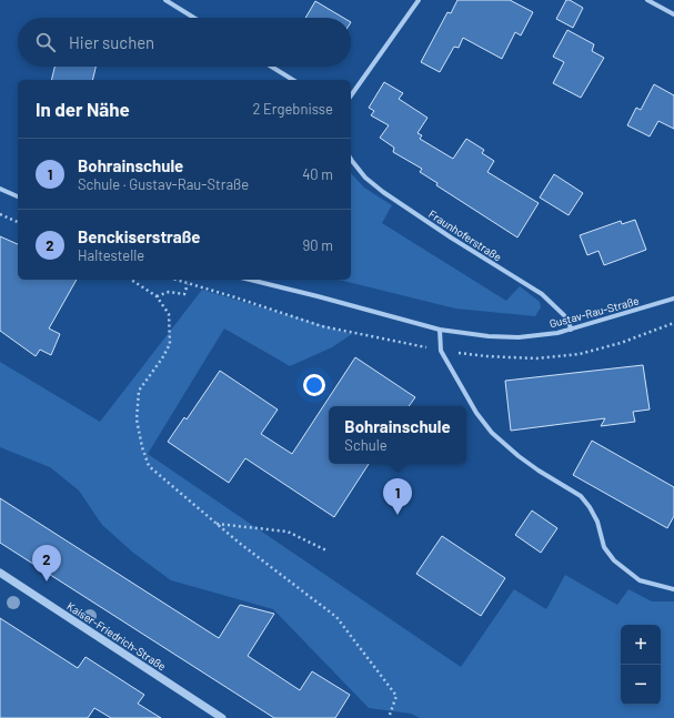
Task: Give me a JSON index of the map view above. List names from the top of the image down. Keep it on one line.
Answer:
{"streets":{"street":["Fraunhoferstraße","Gustav-Rau-Straße","Kaiser-Friedrich-Straße"]},"crossings":[["Fraunhoferstraße","Gustav-Rau-Straße"]],"page":{"search":"Hier suchen","heading":["In der Nähe","2 Ergebnisse"],"list":[{"mark":"1","name":"Bohrainschule","note":"Schule · Gustav-Rau-Straße","value":"40 m"},{"mark":"2","name":"Benckiserstraße","note":"Haltestelle","value":"90 m"}],"popup":["Bohrainschule","Schule"],"pins":["1","2"],"map_buttons":["+","−"]}}
